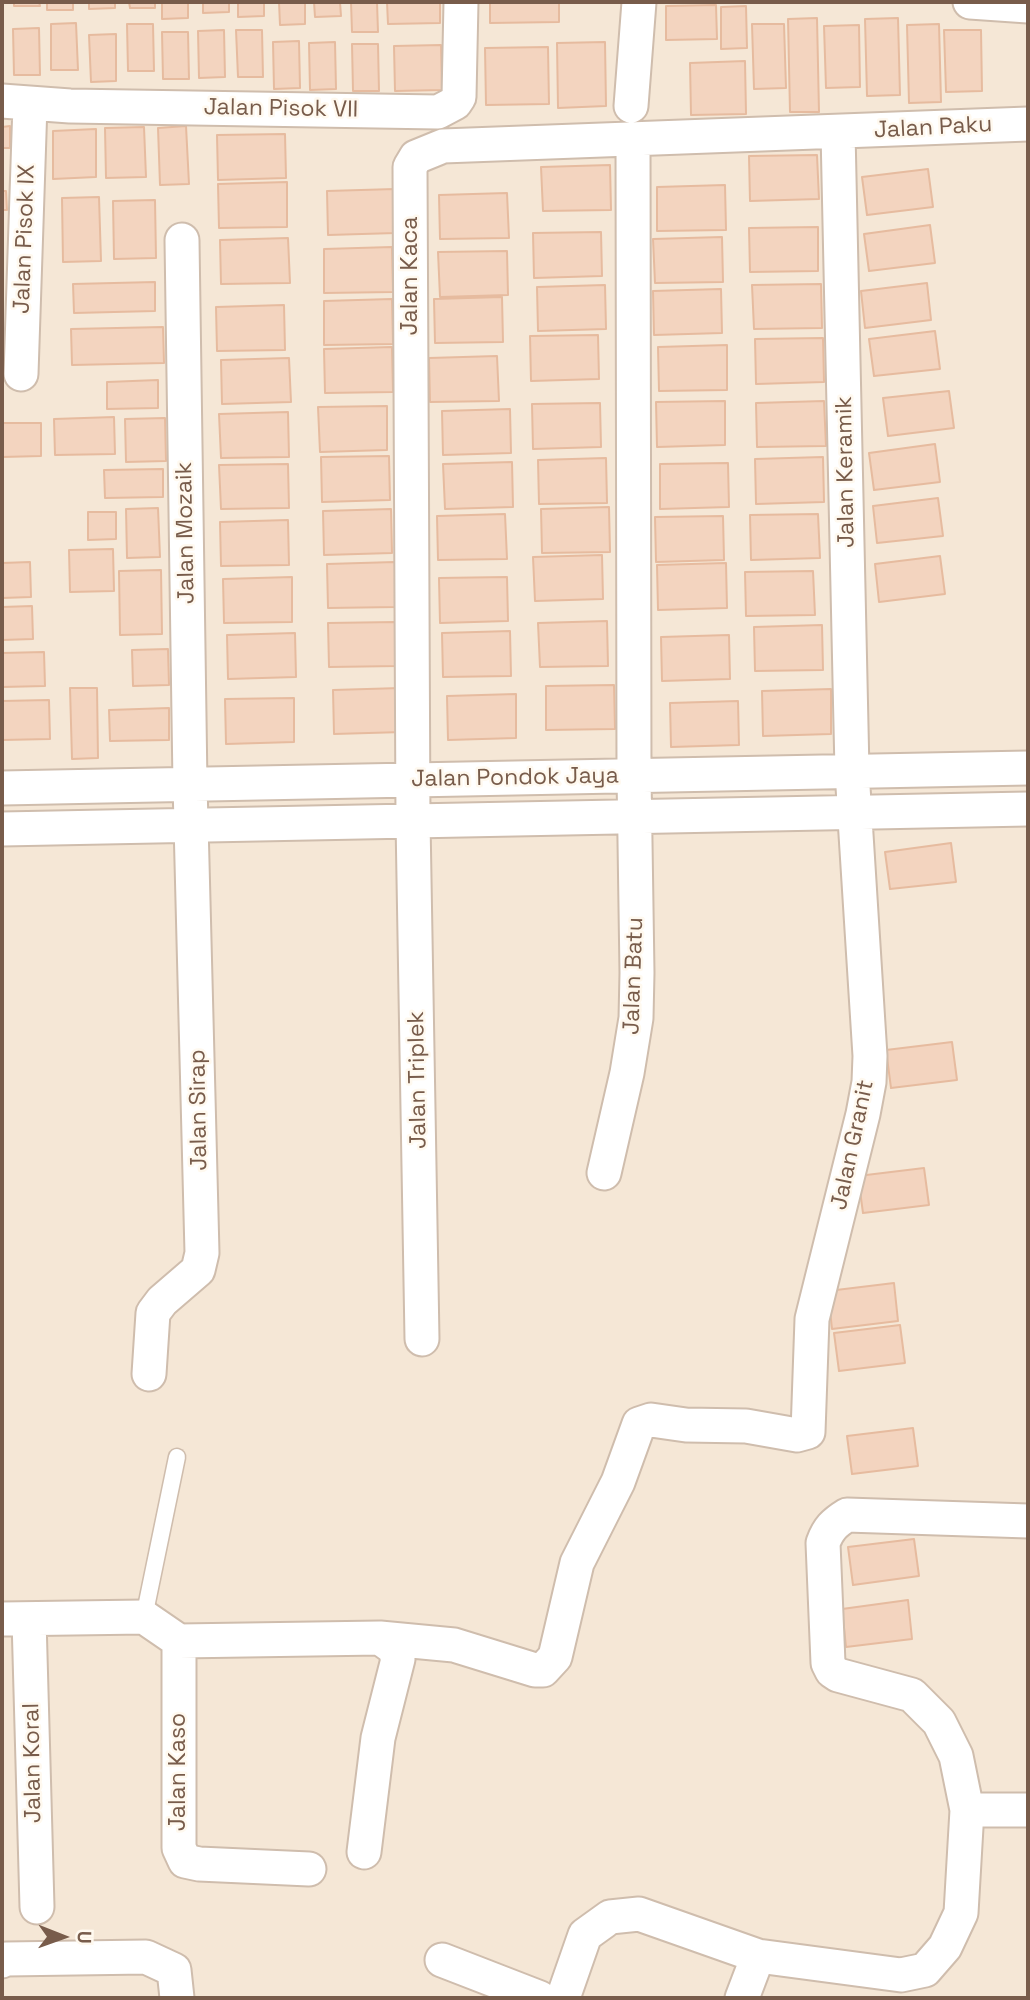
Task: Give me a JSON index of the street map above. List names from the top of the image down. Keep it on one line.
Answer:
{"streets":{"street":["Jalan Pisok VII","Jalan Paku","Jalan Pisok IX","Jalan Kaca","Jalan Keramik","Jalan Mozaik","Jalan Pondok Jaya","Jalan Batu","Jalan Triplek","Jalan Sirap","Jalan Granit","Jalan Koral","Jalan Kaso"]},"crossings":[["Jalan Pisok VII","Jalan Pisok IX"],["Jalan Paku","Jalan Kaca"],["Jalan Paku","Jalan Keramik"],["Jalan Kaca","Jalan Keramik"],["Jalan Kaca","Jalan Pondok Jaya"],["Jalan Kaca","Jalan Batu"],["Jalan Kaca","Jalan Triplek"],["Jalan Keramik","Jalan Pondok Jaya"],["Jalan Keramik","Jalan Granit"],["Jalan Mozaik","Jalan Pondok Jaya"],["Jalan Mozaik","Jalan Sirap"],["Jalan Pondok Jaya","Jalan Batu"],["Jalan Pondok Jaya","Jalan Triplek"],["Jalan Pondok Jaya","Jalan Sirap"],["Jalan Pondok Jaya","Jalan Granit"]],"north":"right"}
